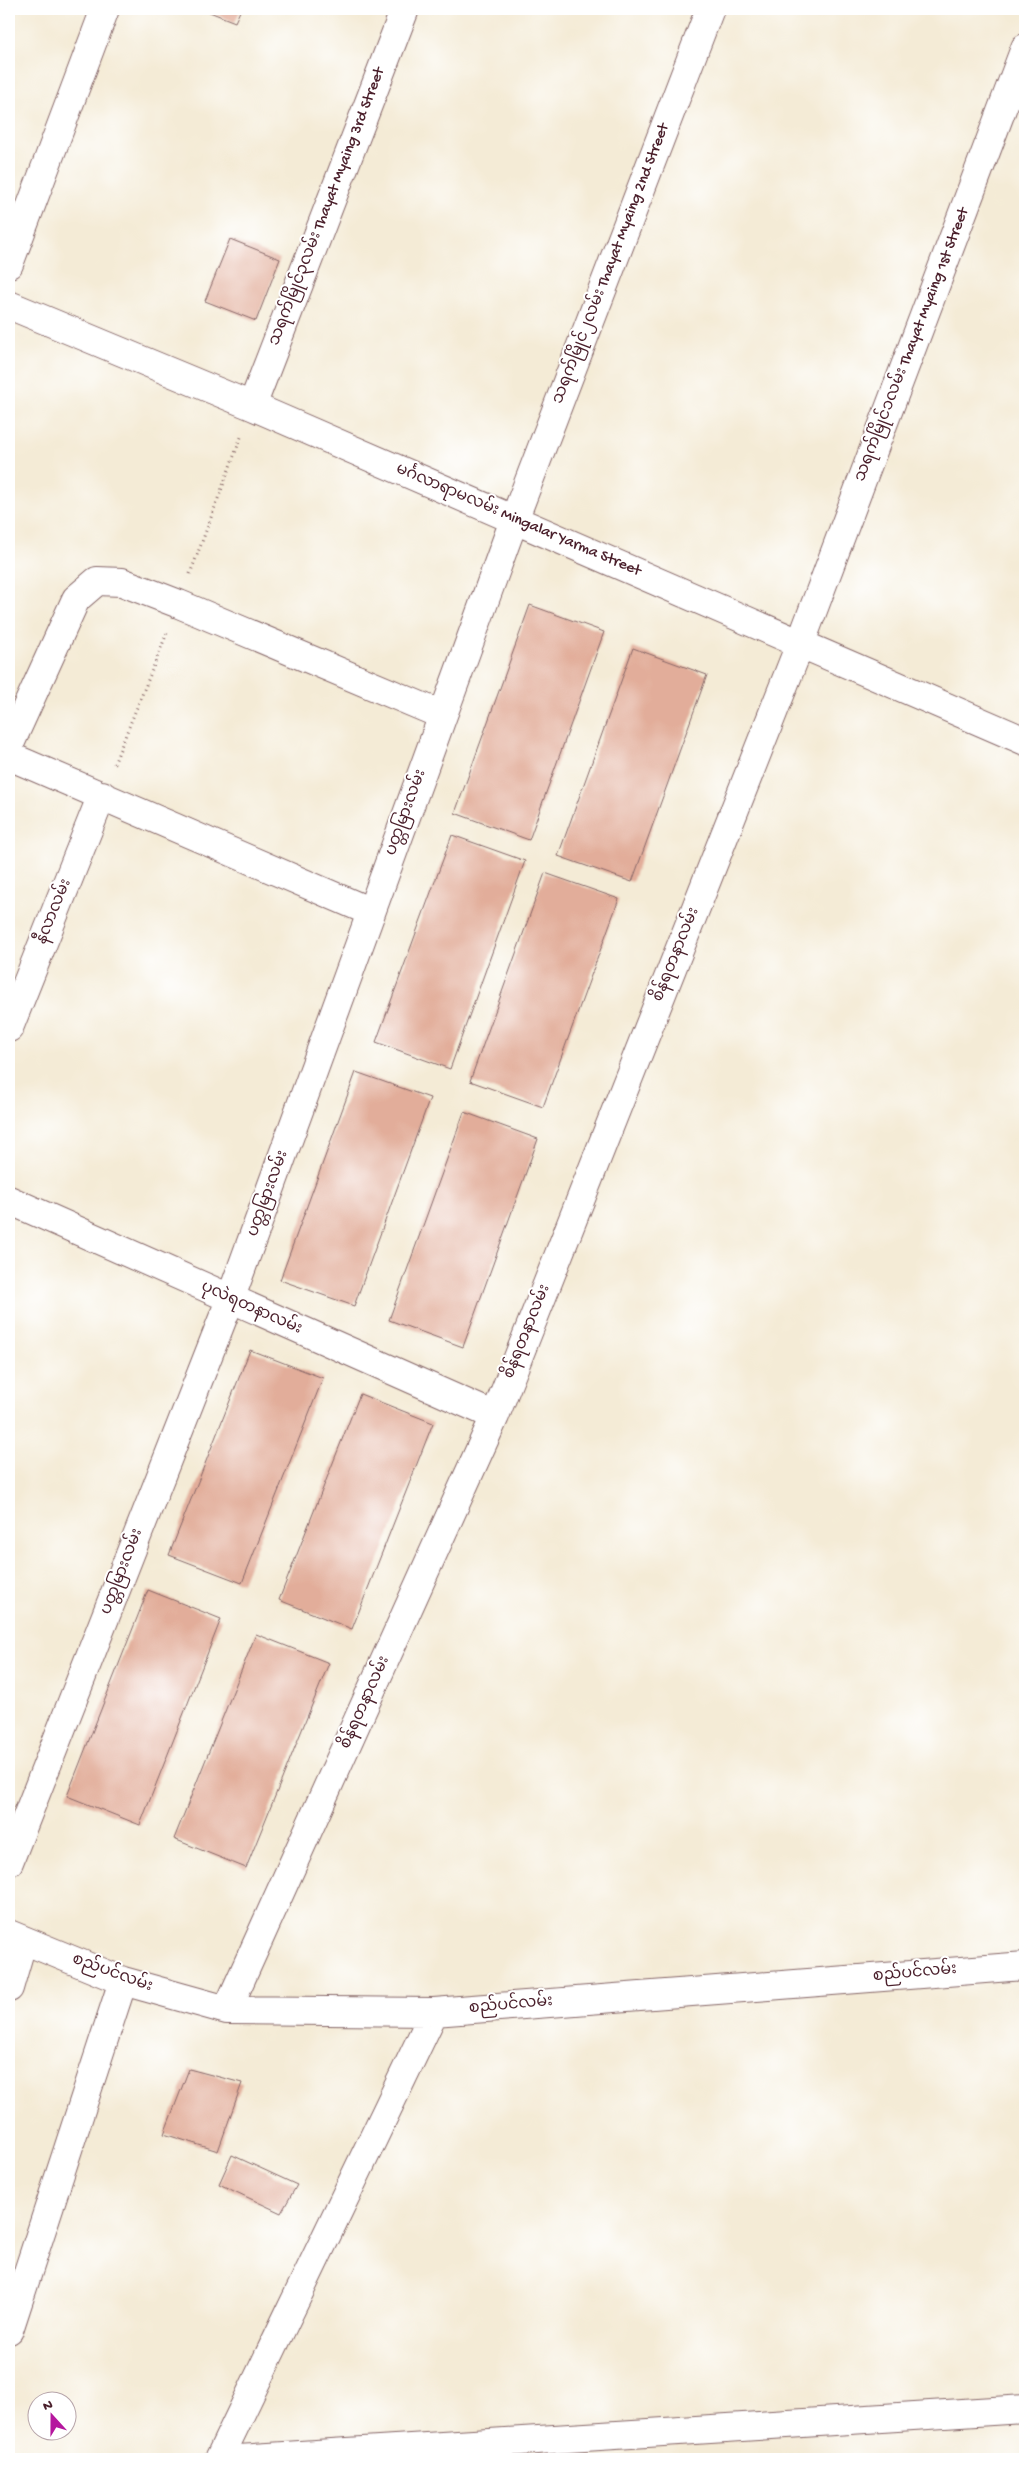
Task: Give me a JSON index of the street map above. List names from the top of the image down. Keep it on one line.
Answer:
{"streets":{"street":["သရက်မြိုင်၃လမ်း Thayat Myaing 3rd Street","သရက်မြိုင်၂လမ်း Thayat Myaing 2nd Street","သရက်မြိုင်၁လမ်း Thayat Myaing 1st Street","မင်္ဂလာရာမလမ်း Mingalar Yarma Street","ပတ္တမြားလမ်း","နီလာလမ်း","စိန်ရတနာလမ်း","ပုလဲရတနာလမ်း","စည်ပင်လမ်း"]},"crossings":[["သရက်မြိုင်၃လမ်း Thayat Myaing 3rd Street","မင်္ဂလာရာမလမ်း Mingalar Yarma Street"],["သရက်မြိုင်၂လမ်း Thayat Myaing 2nd Street","မင်္ဂလာရာမလမ်း Mingalar Yarma Street"],["သရက်မြိုင်၂လမ်း Thayat Myaing 2nd Street","ပတ္တမြားလမ်း"],["သရက်မြိုင်၁လမ်း Thayat Myaing 1st Street","မင်္ဂလာရာမလမ်း Mingalar Yarma Street"],["သရက်မြိုင်၁လမ်း Thayat Myaing 1st Street","စိန်ရတနာလမ်း"],["မင်္ဂလာရာမလမ်း Mingalar Yarma Street","ပတ္တမြားလမ်း"],["မင်္ဂလာရာမလမ်း Mingalar Yarma Street","စိန်ရတနာလမ်း"],["ပတ္တမြားလမ်း","ပုလဲရတနာလမ်း"],["စိန်ရတနာလမ်း","ပုလဲရတနာလမ်း"],["စိန်ရတနာလမ်း","စည်ပင်လမ်း"]],"north":"top"}
